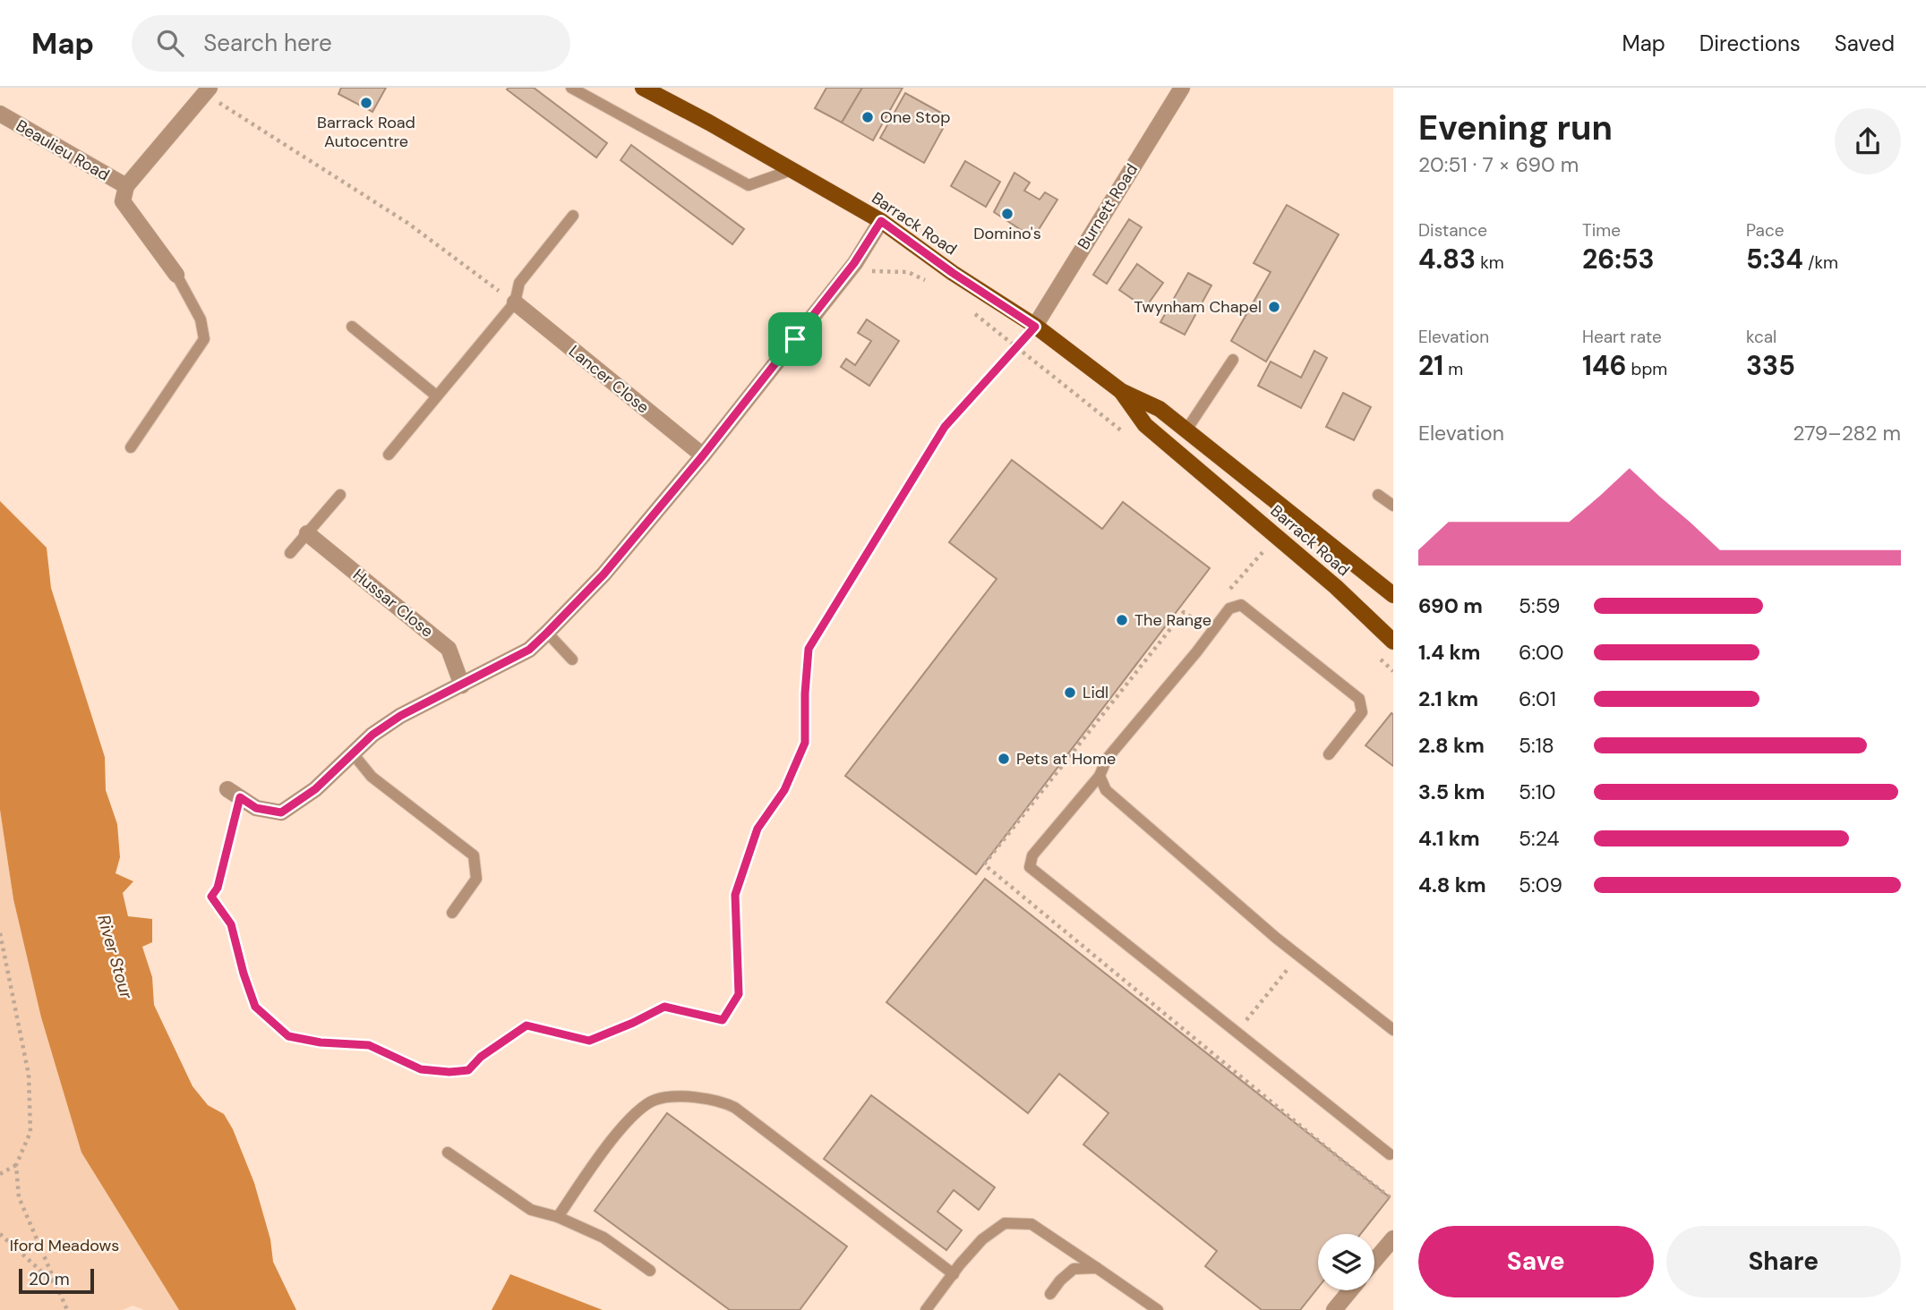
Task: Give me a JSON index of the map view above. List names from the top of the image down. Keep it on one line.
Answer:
{"streets":{"main road":["Barrack Road"],"street":["Beaulieu Road","Burnett Road","Lancer Close","Hussar Close"]},"crossings":[["Burnett Road","Barrack Road"]],"water":["River Stour"],"parks":["Iford Meadows"],"places":["Barrack Road Autocentre","One Stop","Domino's","Twynham Chapel","The Range","Lidl","Pets at Home"],"scale_bar":"20 m","page":{"header":"Map","search":"Search here","nav":["Map","Directions","Saved"],"heading":["Evening run","20:51 · 7 × 690 m"],"stats":[["Distance","4.83 km"],["Time","26:53"],["Pace","5:34 /km"],["Elevation","21 m"],["Heart rate","146 bpm"],["kcal","335"]],"chart":["Elevation","279–282 m"],"list":[{"name":"690 m","note":"5:59"},{"name":"1.4 km","note":"6:00"},{"name":"2.1 km","note":"6:01"},{"name":"2.8 km","note":"5:18"},{"name":"3.5 km","note":"5:10"},{"name":"4.1 km","note":"5:24"},{"name":"4.8 km","note":"5:09"}],"buttons":["Save","Share"],"scale":"20 m"}}
